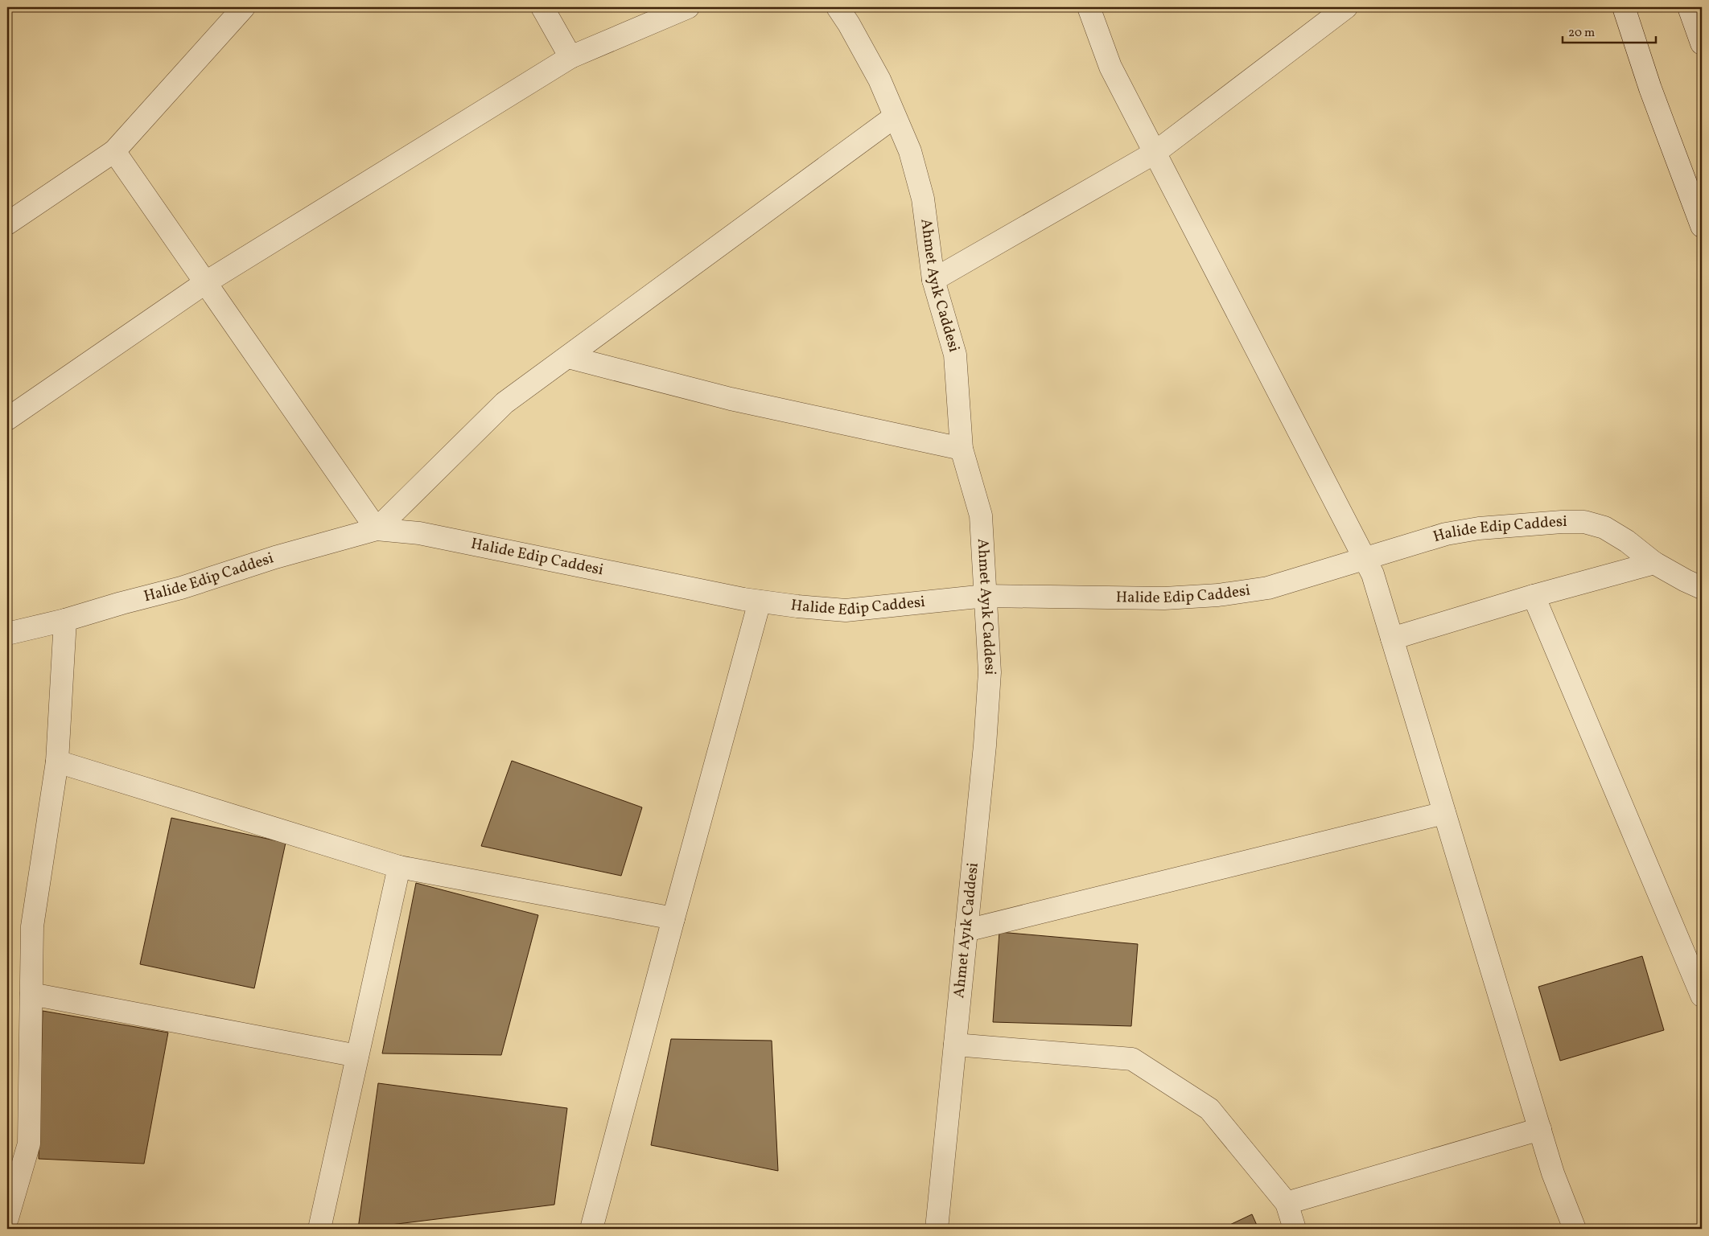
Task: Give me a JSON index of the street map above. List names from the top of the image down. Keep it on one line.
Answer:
{"streets":{"street":["Ahmet Ayık Caddesi","Halide Edip Caddesi"]},"crossings":[["Ahmet Ayık Caddesi","Halide Edip Caddesi"]],"scale_bar":"20 m"}
